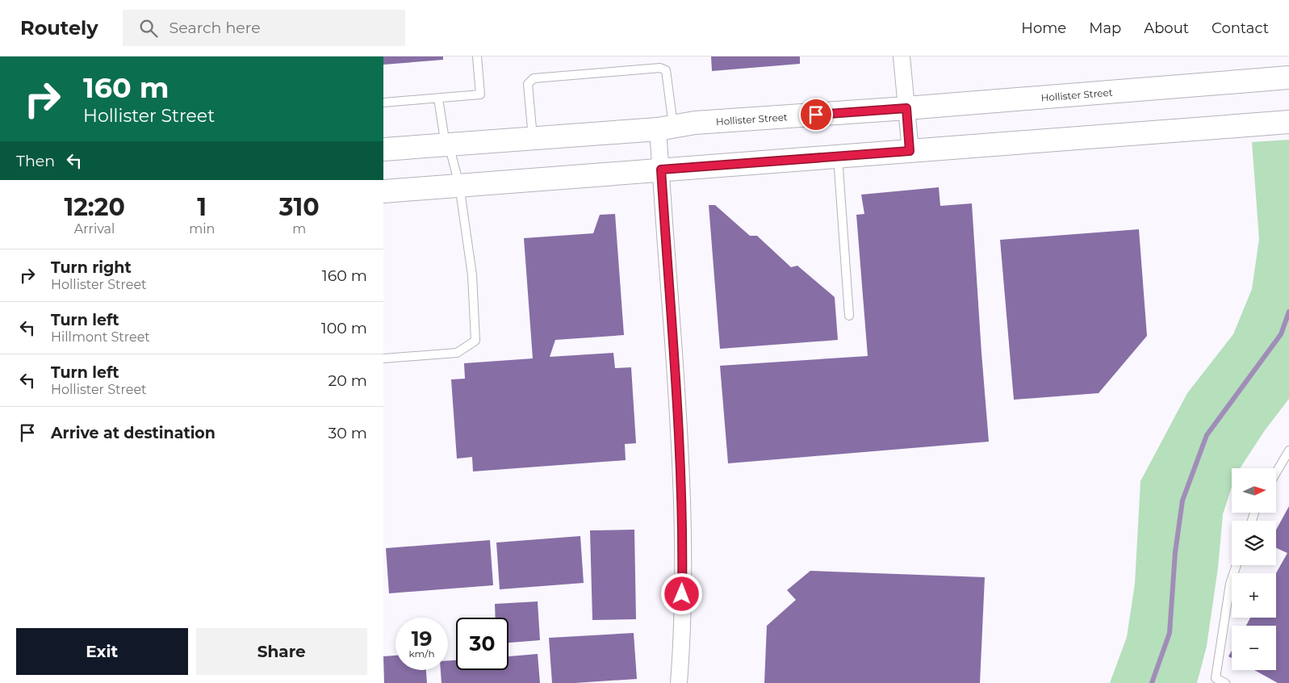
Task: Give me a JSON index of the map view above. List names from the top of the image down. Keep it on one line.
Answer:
{"streets":{"main road":["Hollister Street"]},"north":"right","page":{"header":"Routely","search":"Search here","nav":["Home","Map","About","Contact"],"turn":["160 m","Hollister Street"],"then":"Then","eta":["12:20","Arrival","1","min","310","m"],"list":[{"name":"Turn right","note":"Hollister Street","value":"160 m"},{"name":"Turn left","note":"Hillmont Street","value":"100 m"},{"name":"Turn left","note":"Hollister Street","value":"20 m"},{"name":"Arrive at destination","value":"30 m"}],"map_buttons":["+","−"],"speed":"19 km/h","limit":"30","buttons":["Exit","Share"]}}
